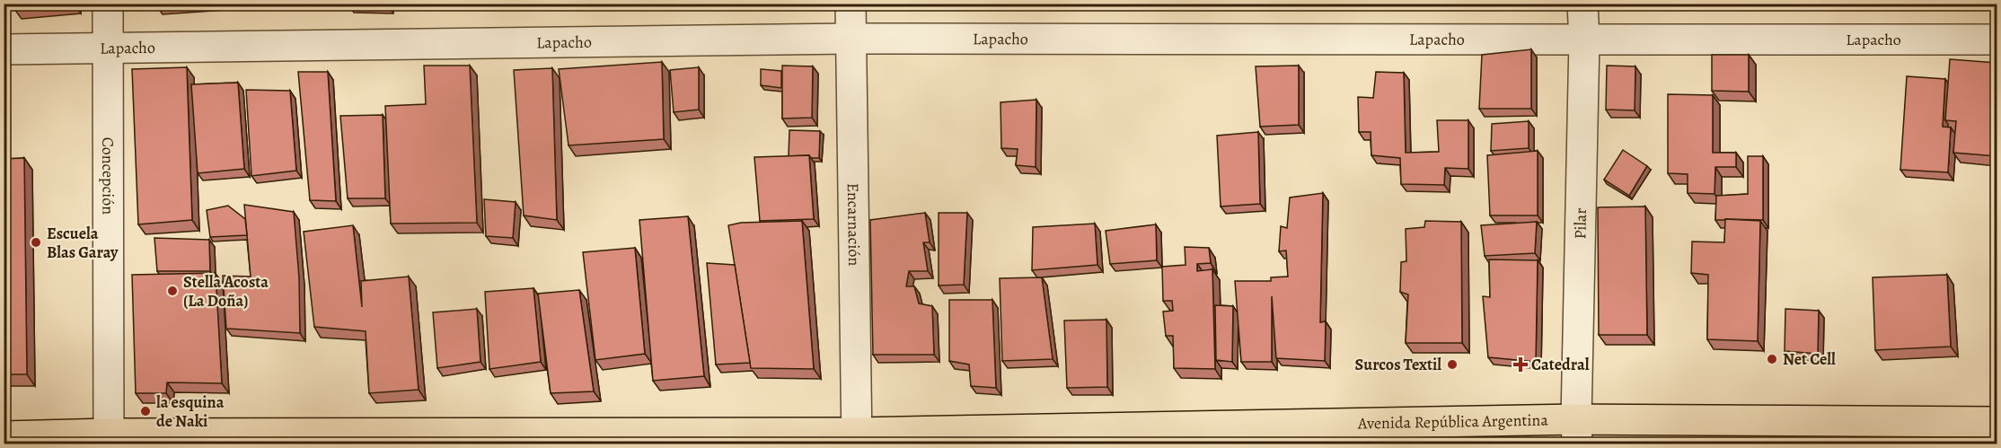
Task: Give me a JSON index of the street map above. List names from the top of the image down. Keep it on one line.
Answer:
{"streets":{"highway":["Avenida República Argentina"],"street":["Lapacho","Concepción","Encarnación","Pilar"]},"crossings":[["Lapacho","Concepción"],["Lapacho","Encarnación"],["Lapacho","Pilar"],["Concepción","Avenida República Argentina"],["Encarnación","Avenida República Argentina"],["Pilar","Avenida República Argentina"]],"places":{"other":["Escuela Blas Garay","Stella Acosta (La Doña)","Net Cell","Surcos Textil","la esquina de Naki"],"health":["Catedral"]}}
